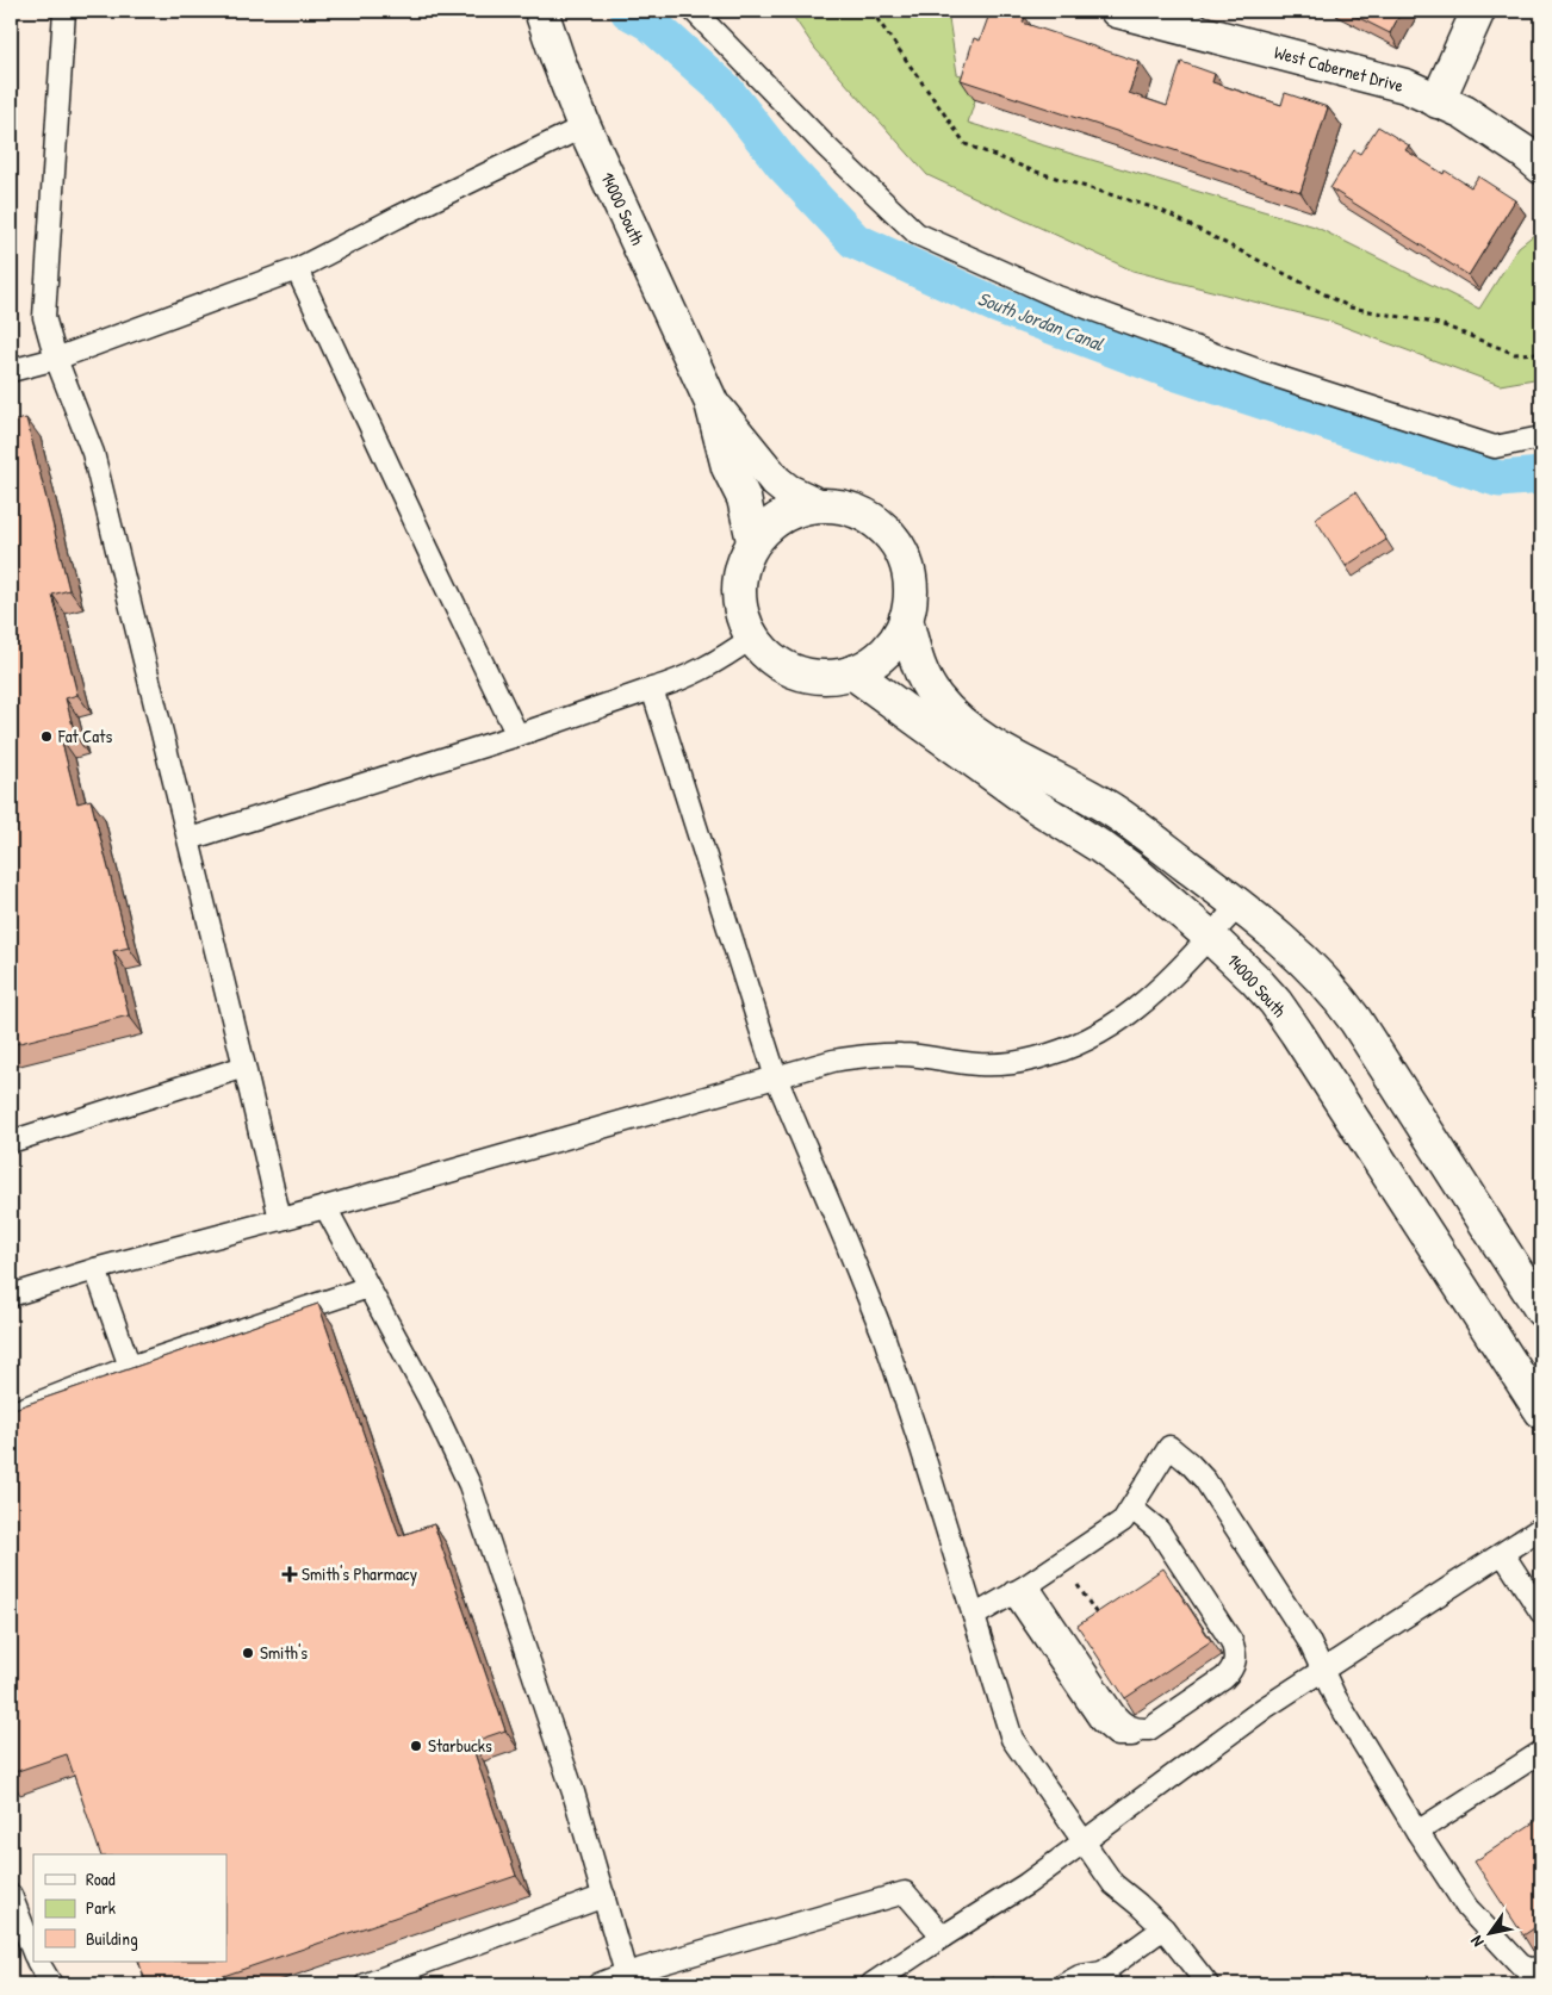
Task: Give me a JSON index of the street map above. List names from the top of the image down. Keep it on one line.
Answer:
{"streets":{"street":["West Cabernet Drive","14000 South"]},"water":["South Jordan Canal"],"places":{"other":["Fat Cats","Smith's","Starbucks"],"health":["Smith's Pharmacy"]},"legend":["Road","Park","Building"],"north":"bottom left"}
